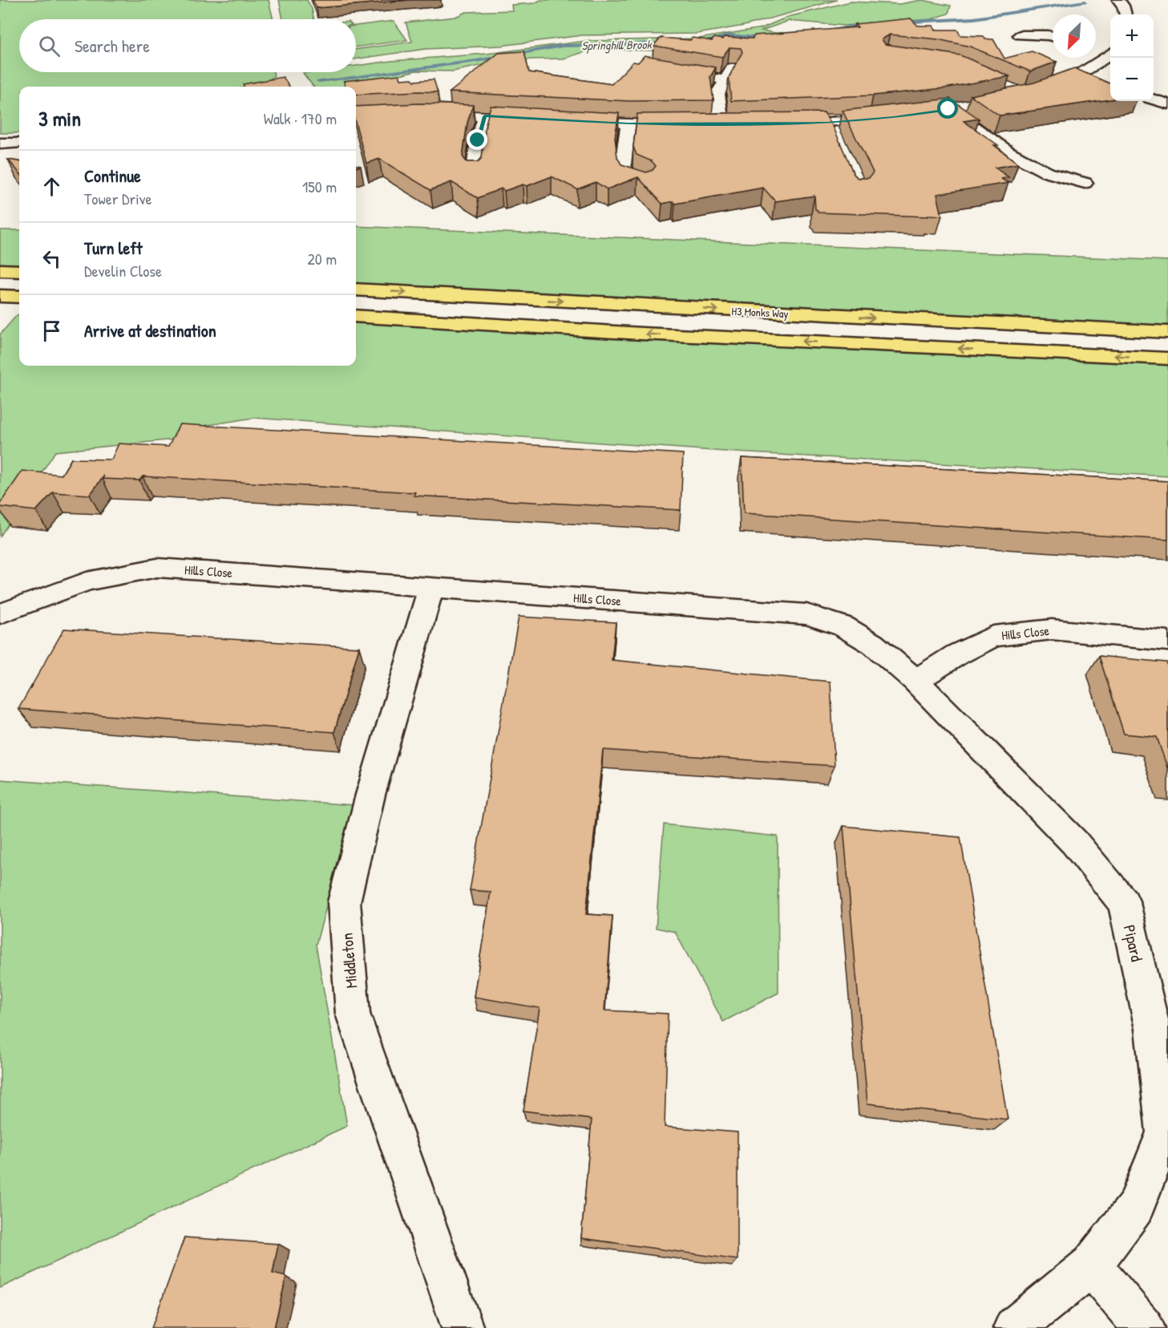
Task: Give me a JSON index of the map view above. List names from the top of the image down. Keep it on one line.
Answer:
{"streets":{"main road":["H3 Monks Way"],"street":["Hills Close","Pipard","Middleton"]},"crossings":[["Hills Close","Pipard"],["Hills Close","Middleton"]],"water":["Springhill Brook"],"north":"bottom left","page":{"map_buttons":["+","−"],"search":"Search here","heading":["3 min","Walk · 170 m"],"list":[["Continue","Tower Drive","150 m"],["Turn left","Develin Close","20 m"],"Arrive at destination"]}}
